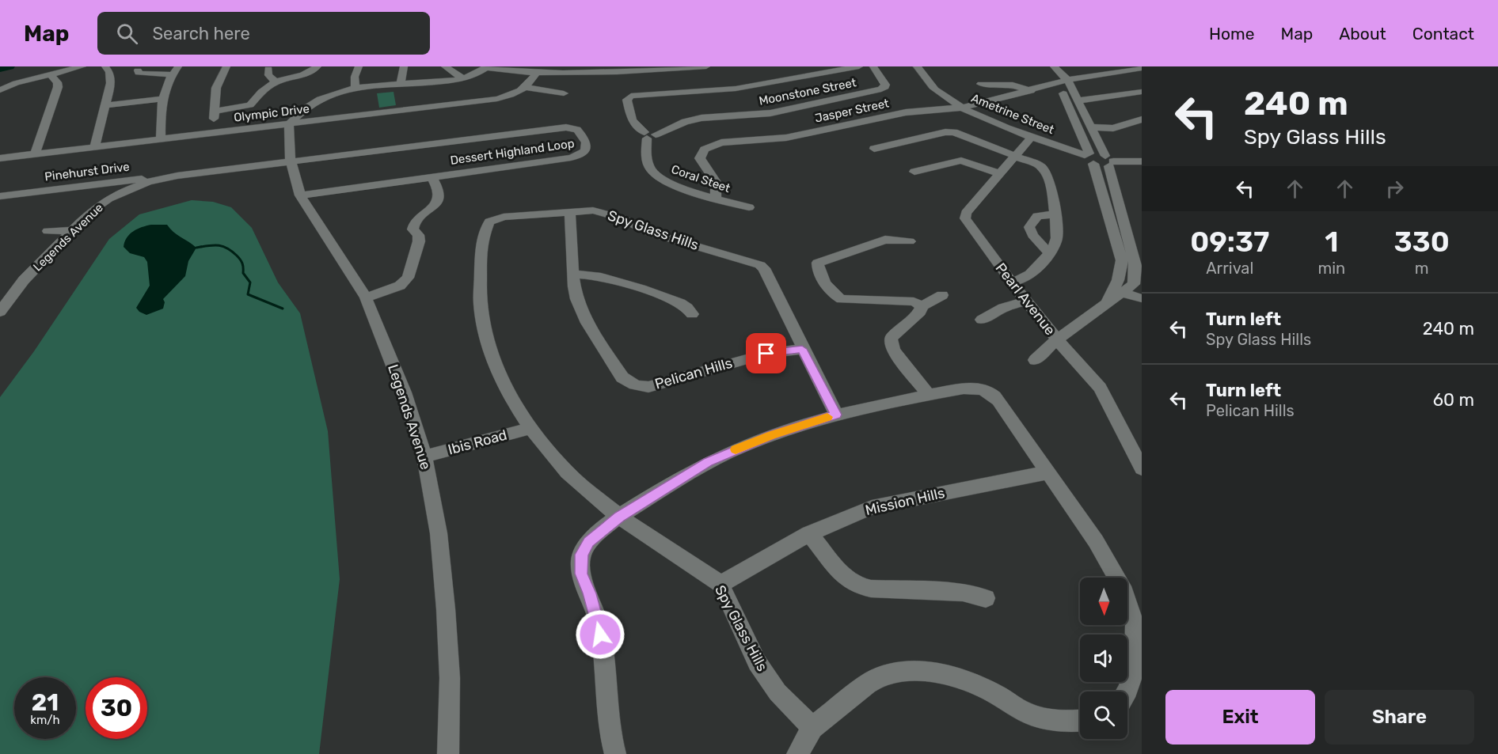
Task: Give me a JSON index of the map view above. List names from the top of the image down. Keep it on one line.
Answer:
{"streets":{"street":["Moonstone Street","Jasper Street","Olympic Drive","Ametrine Street","Dessert Highland Loop","Pinehurst Drive","Coral Steet","Spy Glass Hills","Legends Avenue","Pearl Avenue","Pelican Hills","Ibis Road","Mission Hills"]},"crossings":[["Moonstone Street","Coral Steet"],["Jasper Street","Ametrine Street"],["Jasper Street","Coral Steet"],["Olympic Drive","Legends Avenue"],["Ametrine Street","Pearl Avenue"],["Dessert Highland Loop","Legends Avenue"],["Pinehurst Drive","Legends Avenue"],["Spy Glass Hills","Pelican Hills"],["Spy Glass Hills","Ibis Road"],["Spy Glass Hills","Mission Hills"],["Legends Avenue","Ibis Road"]],"north":"bottom","page":{"header":"Map","search":"Search here","nav":["Home","Map","About","Contact"],"turn":["240 m","Spy Glass Hills"],"eta":["09:37","Arrival","1","min","330","m"],"list":[{"name":"Turn left","note":"Spy Glass Hills","value":"240 m"},{"name":"Turn left","note":"Pelican Hills","value":"60 m"}],"speed":"21 km/h","limit":"30","buttons":["Exit","Share"]}}
